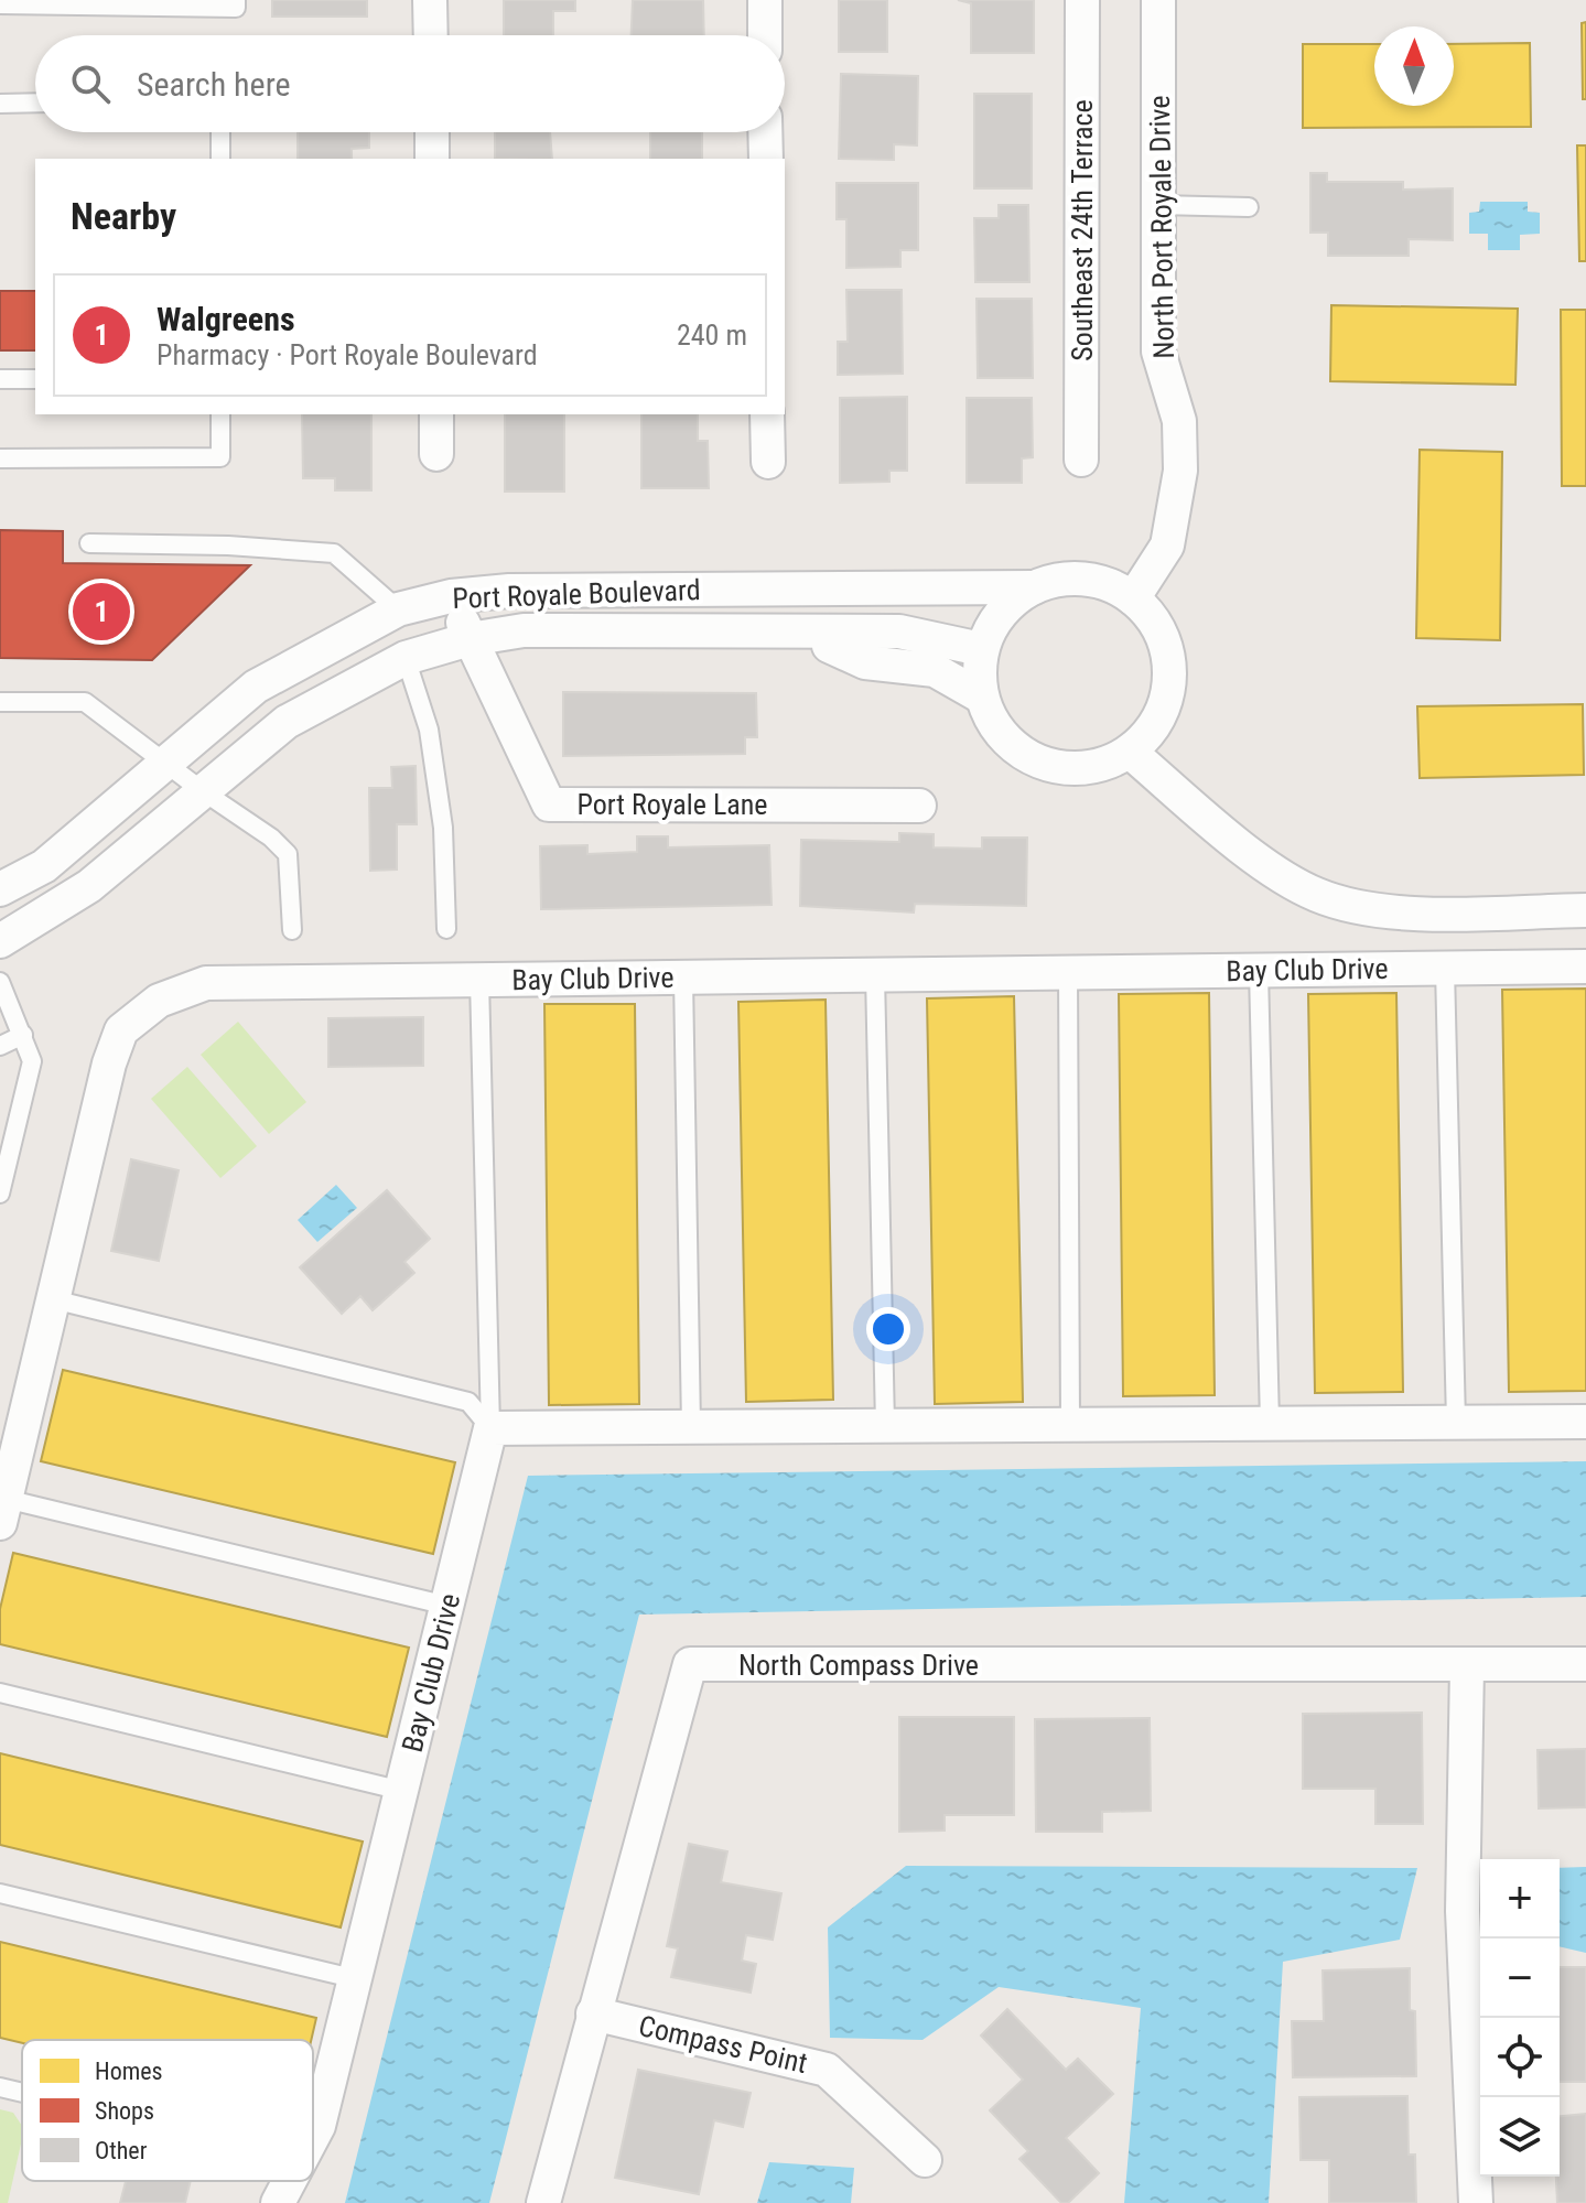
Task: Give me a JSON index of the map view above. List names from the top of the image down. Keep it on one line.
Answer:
{"streets":{"street":["North Port Royale Drive","Southeast 24th Terrace","Port Royale Boulevard","Port Royale Lane","Bay Club Drive","North Compass Drive","Compass Point"]},"crossings":[["North Port Royale Drive","Port Royale Boulevard"],["Port Royale Boulevard","Port Royale Lane"],["North Compass Drive","Compass Point"]],"legend":["Homes","Shops","Other"],"north":"top","page":{"search":"Search here","heading":"Nearby","list":[{"mark":"1","name":"Walgreens","note":"Pharmacy · Port Royale Boulevard","value":"240 m"}],"pins":"1","map_buttons":["+","−"]}}
